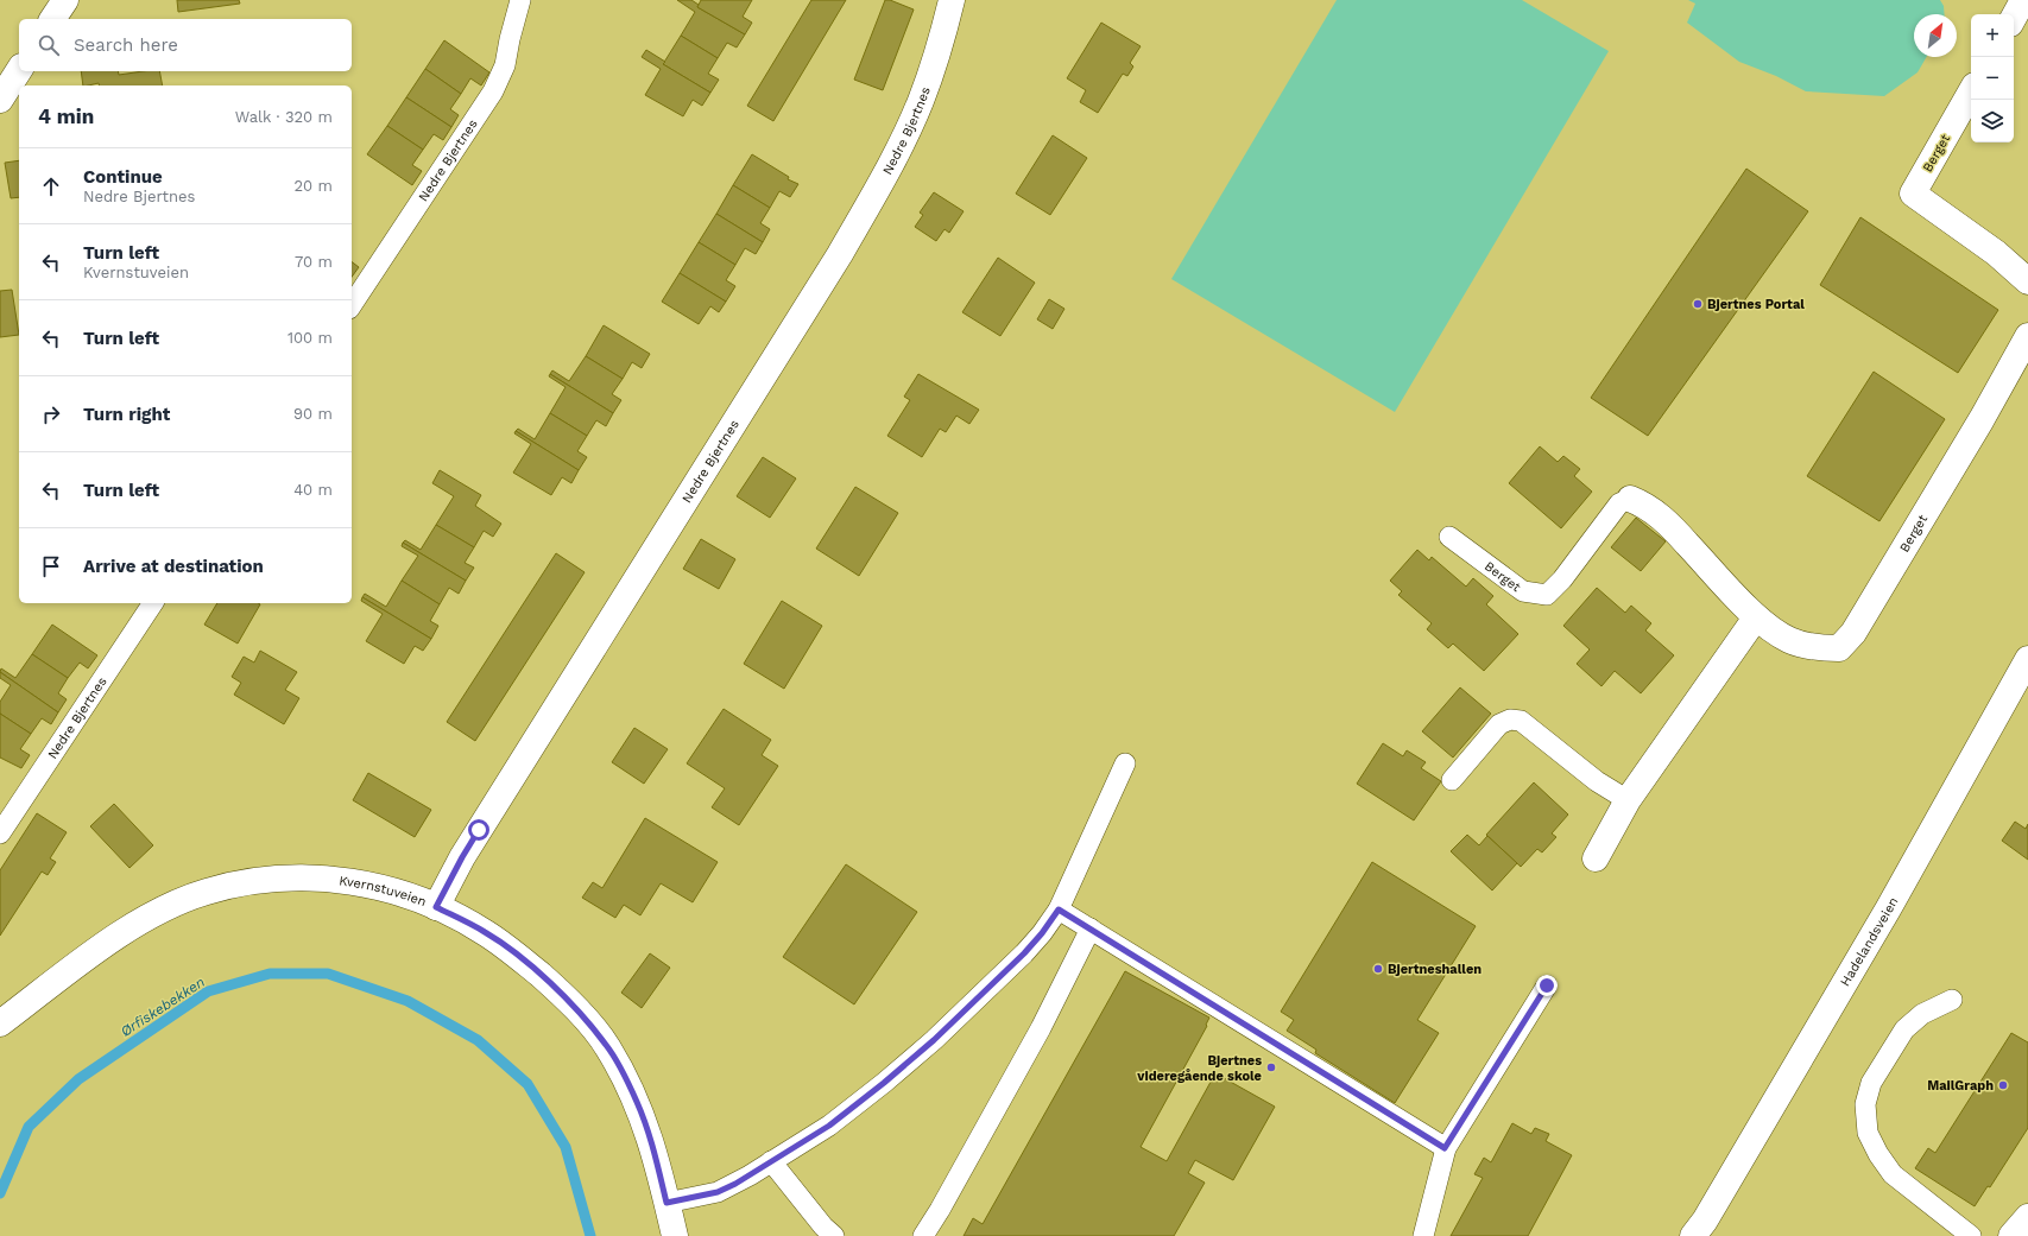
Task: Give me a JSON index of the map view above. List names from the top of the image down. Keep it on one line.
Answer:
{"streets":{"main road":["Nedre Bjertnes","Berget","Kvernstuveien","Hadelandsveien"]},"crossings":[["Nedre Bjertnes","Kvernstuveien"]],"water":["Ørfiskebekken"],"places":["Bjertnes Portal","Bjertneshallen","Bjertnes videregående skole","MailGraph"],"north":"top right","page":{"map_buttons":["+","−"],"search":"Search here","heading":["4 min","Walk · 320 m"],"list":[["Continue","Nedre Bjertnes","20 m"],["Turn left","Kvernstuveien","70 m"],["Turn left","100 m"],["Turn right","90 m"],["Turn left","40 m"],"Arrive at destination"]}}
